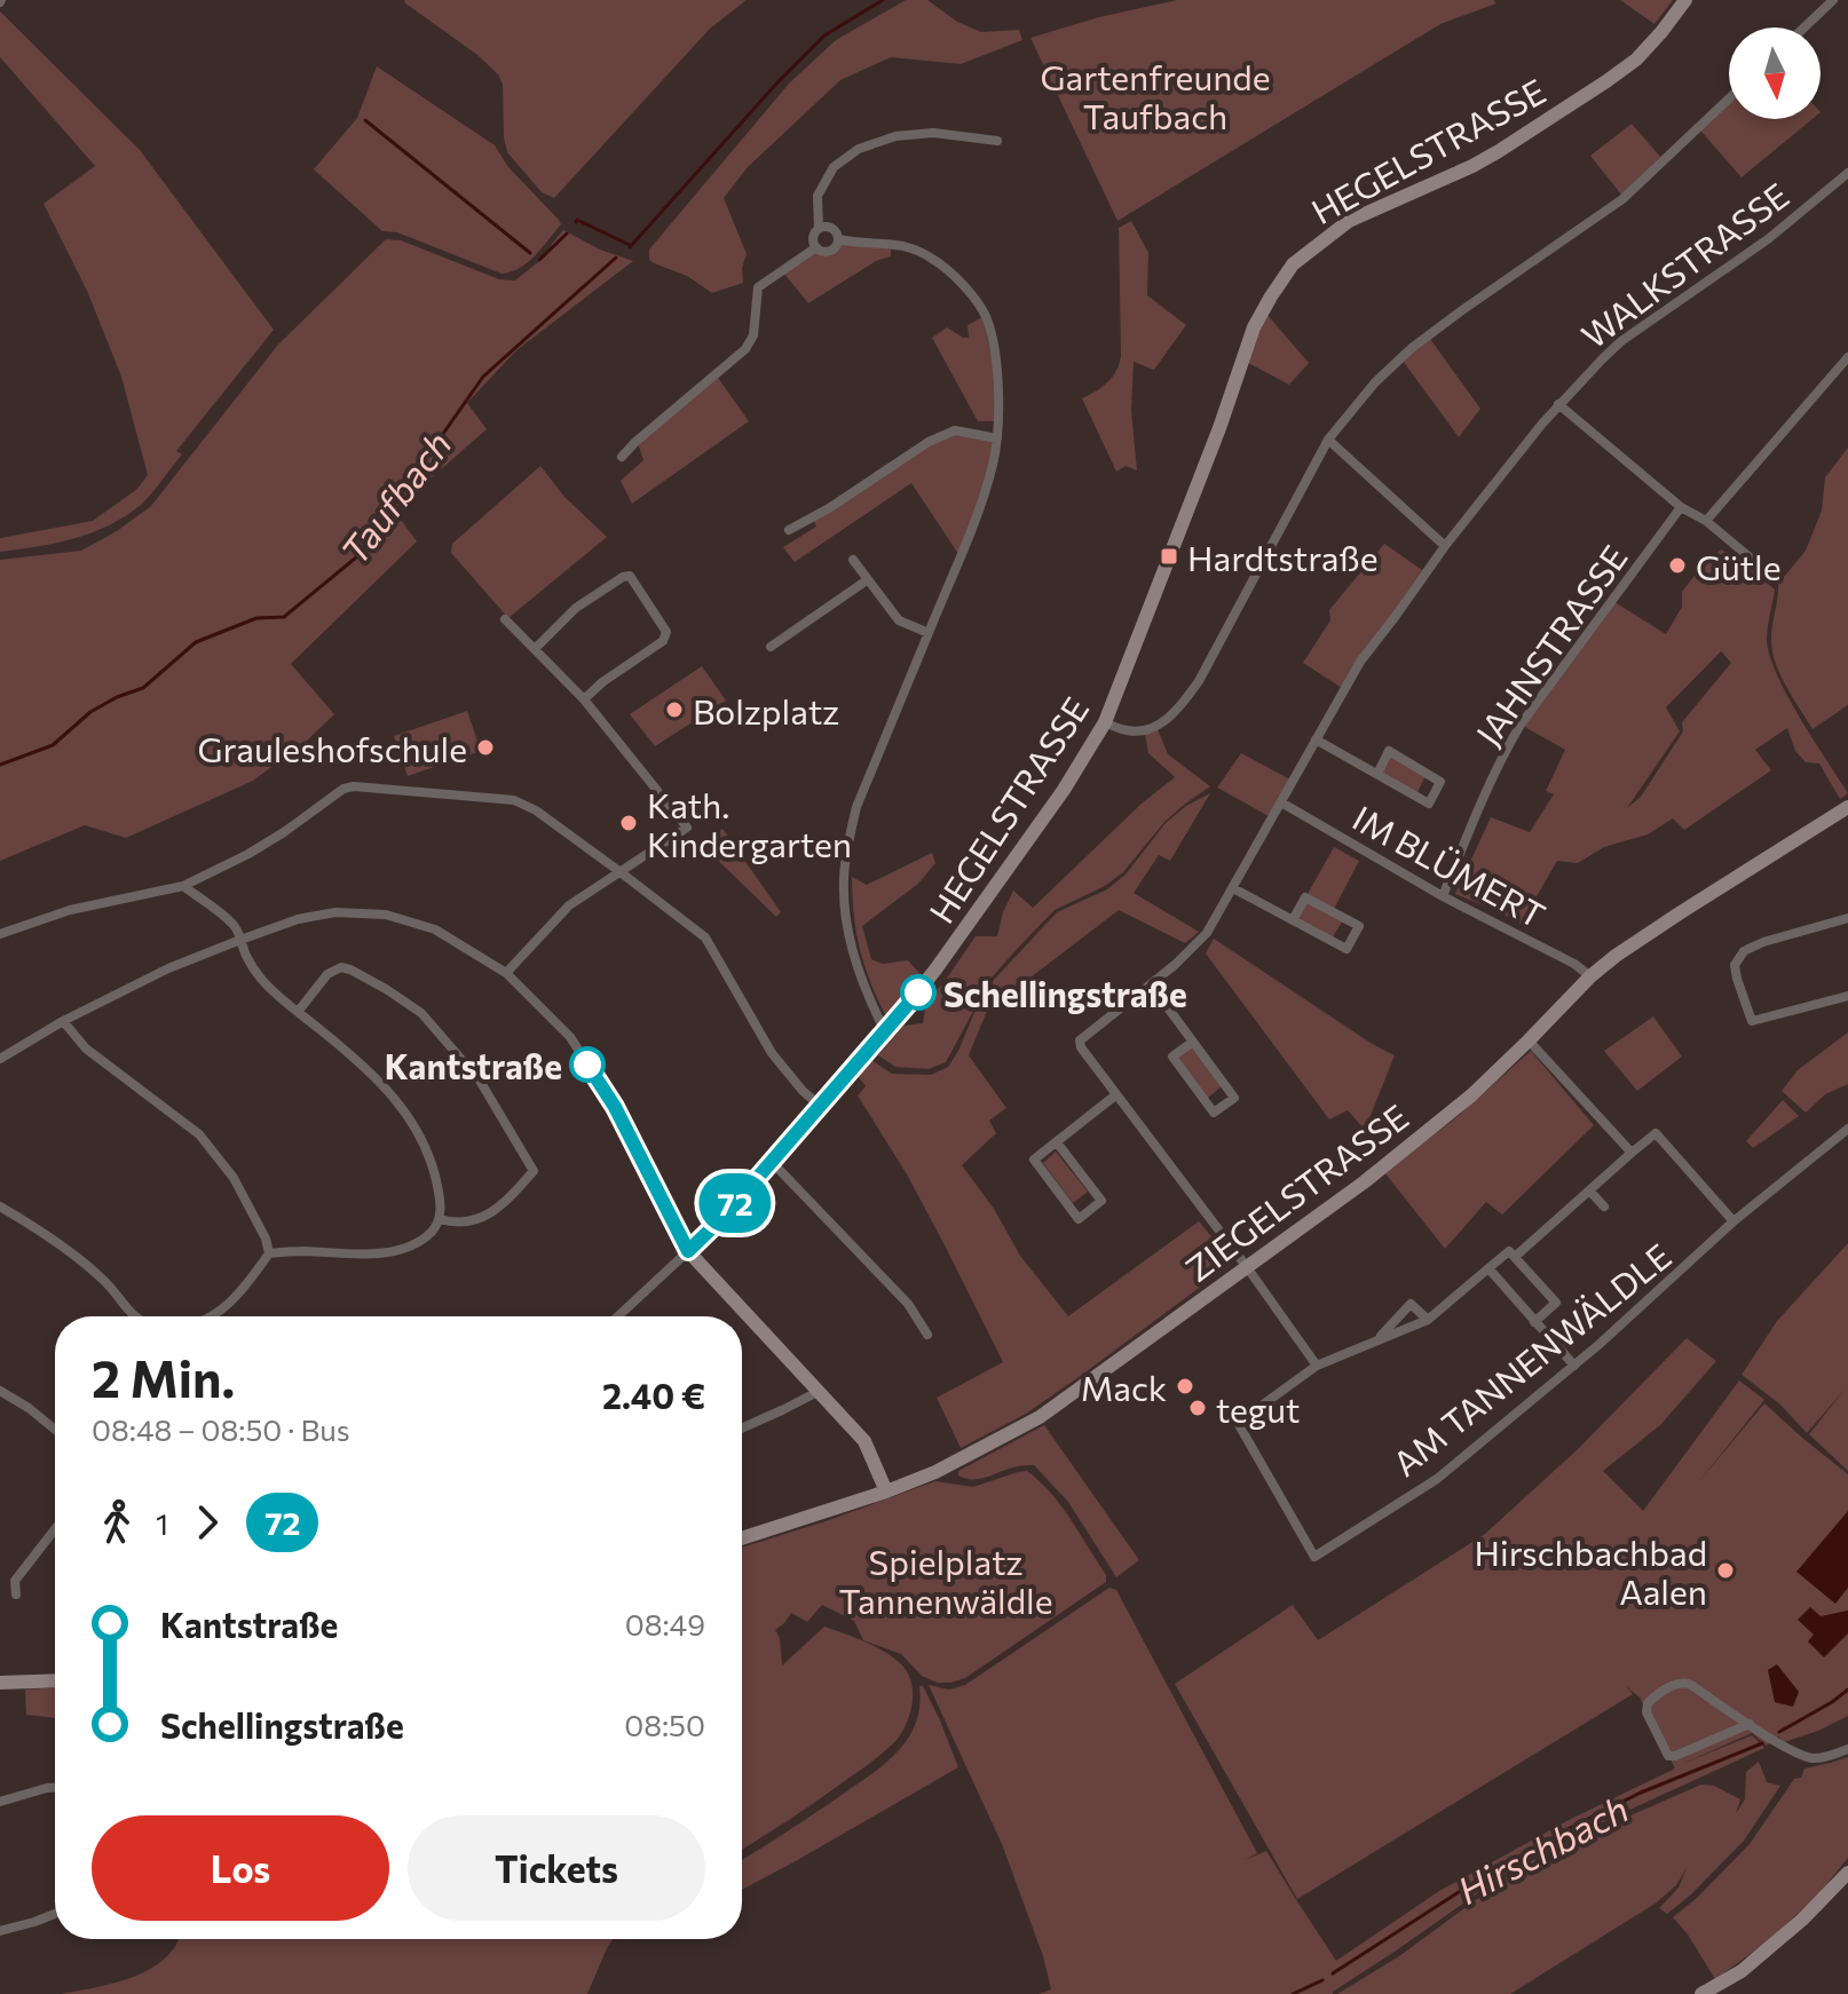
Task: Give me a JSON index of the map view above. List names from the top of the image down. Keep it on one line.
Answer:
{"streets":{"street":["HEGELSTRASSE","WALKSTRASSE","JAHNSTRASSE","IM BLÜMERT","ZIEGELSTRASSE","AM TANNENWÄLDLE"]},"crossings":[["JAHNSTRASSE","IM BLÜMERT"],["IM BLÜMERT","ZIEGELSTRASSE"]],"water":["Taufbach","Hirschbach"],"parks":["Gartenfreunde Taufbach","Spielplatz Tannenwäldle"],"places":{"transit":["Hardtstraße"],"other":["Gütle","Bolzplatz","Grauleshofschule","Kath. Kindergarten","Schellingstraße","Kantstraße","Mack","tegut","Hirschbachbad Aalen"]},"lines":["bus line 72"],"north":"bottom","page":{"on_map":"72","heading":["2 Min.","08:48 – 08:50 · Bus","2.40 €"],"legs":["1","72"],"list":[{"name":"Kantstraße","value":"08:49"},{"name":"Schellingstraße","value":"08:50"}],"buttons":["Los","Tickets"]}}
